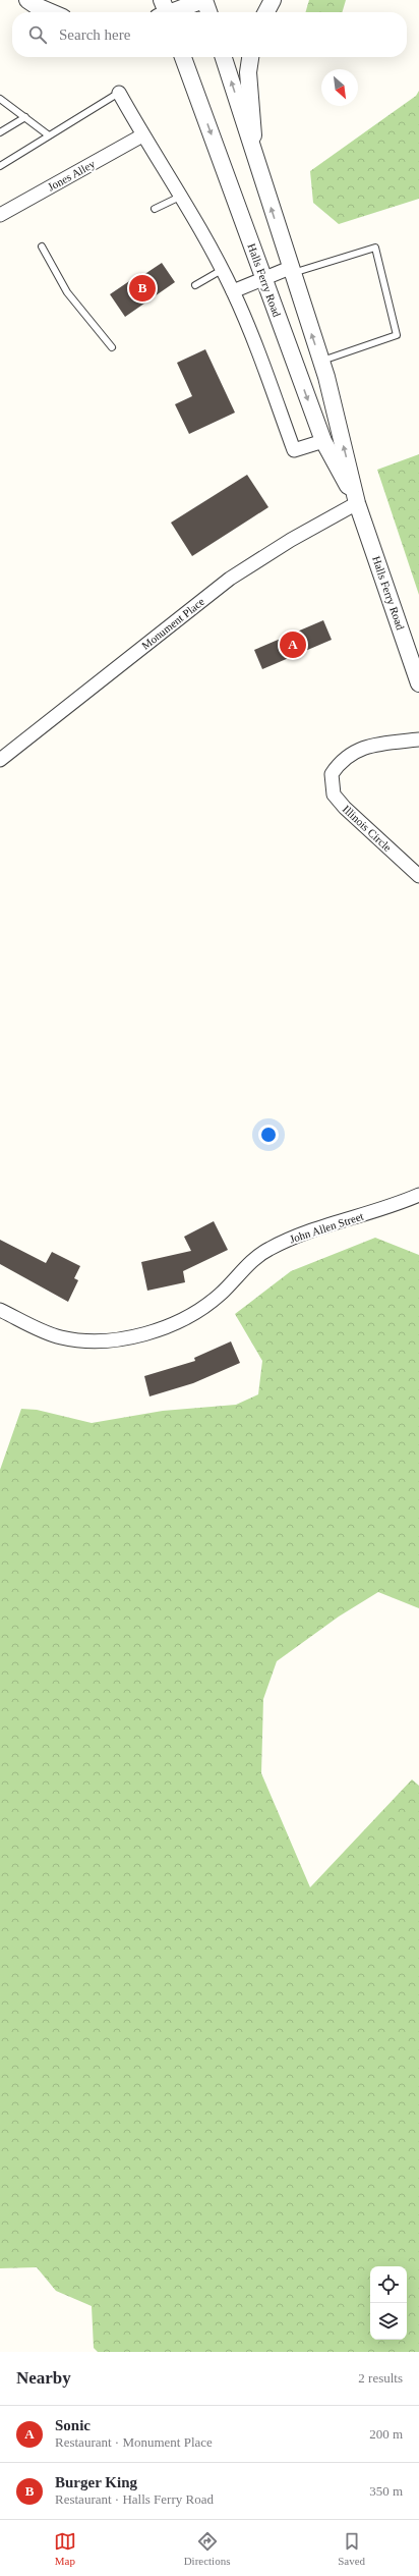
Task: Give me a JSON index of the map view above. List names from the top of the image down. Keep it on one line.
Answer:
{"streets":{"street":["Jones Alley","Halls Ferry Road","Monument Place","Illinois Circle","John Allen Street"]},"crossings":[["Halls Ferry Road","Monument Place"]],"north":"bottom right","page":{"search":"Search here","pins":["B","A"],"heading":["Nearby","2 results"],"list":[{"mark":"A","name":"Sonic","note":"Restaurant · Monument Place","value":"200 m"},{"mark":"B","name":"Burger King","note":"Restaurant · Halls Ferry Road","value":"350 m"}],"nav":["Map","Directions","Saved"]}}
